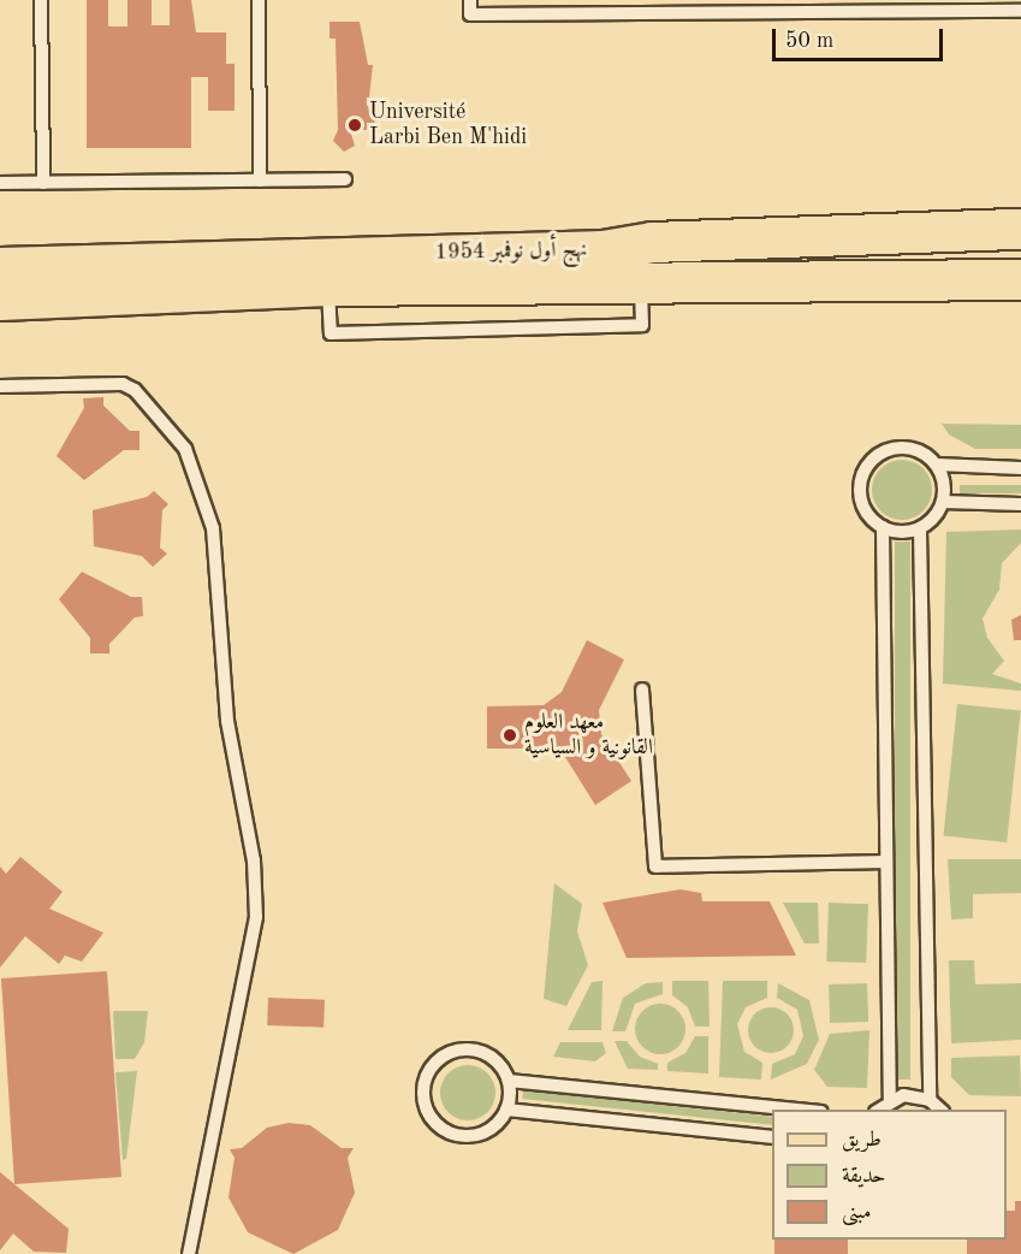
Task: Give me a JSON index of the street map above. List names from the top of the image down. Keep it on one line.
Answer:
{"streets":{"main road":["نهج أول نوفمبر 1954"]},"places":["Université Larbi Ben M'hidi","معهد العلوم القانونية و السياسية"],"legend":["طريق","حديقة","مبنى"],"scale_bar":"50 m"}
